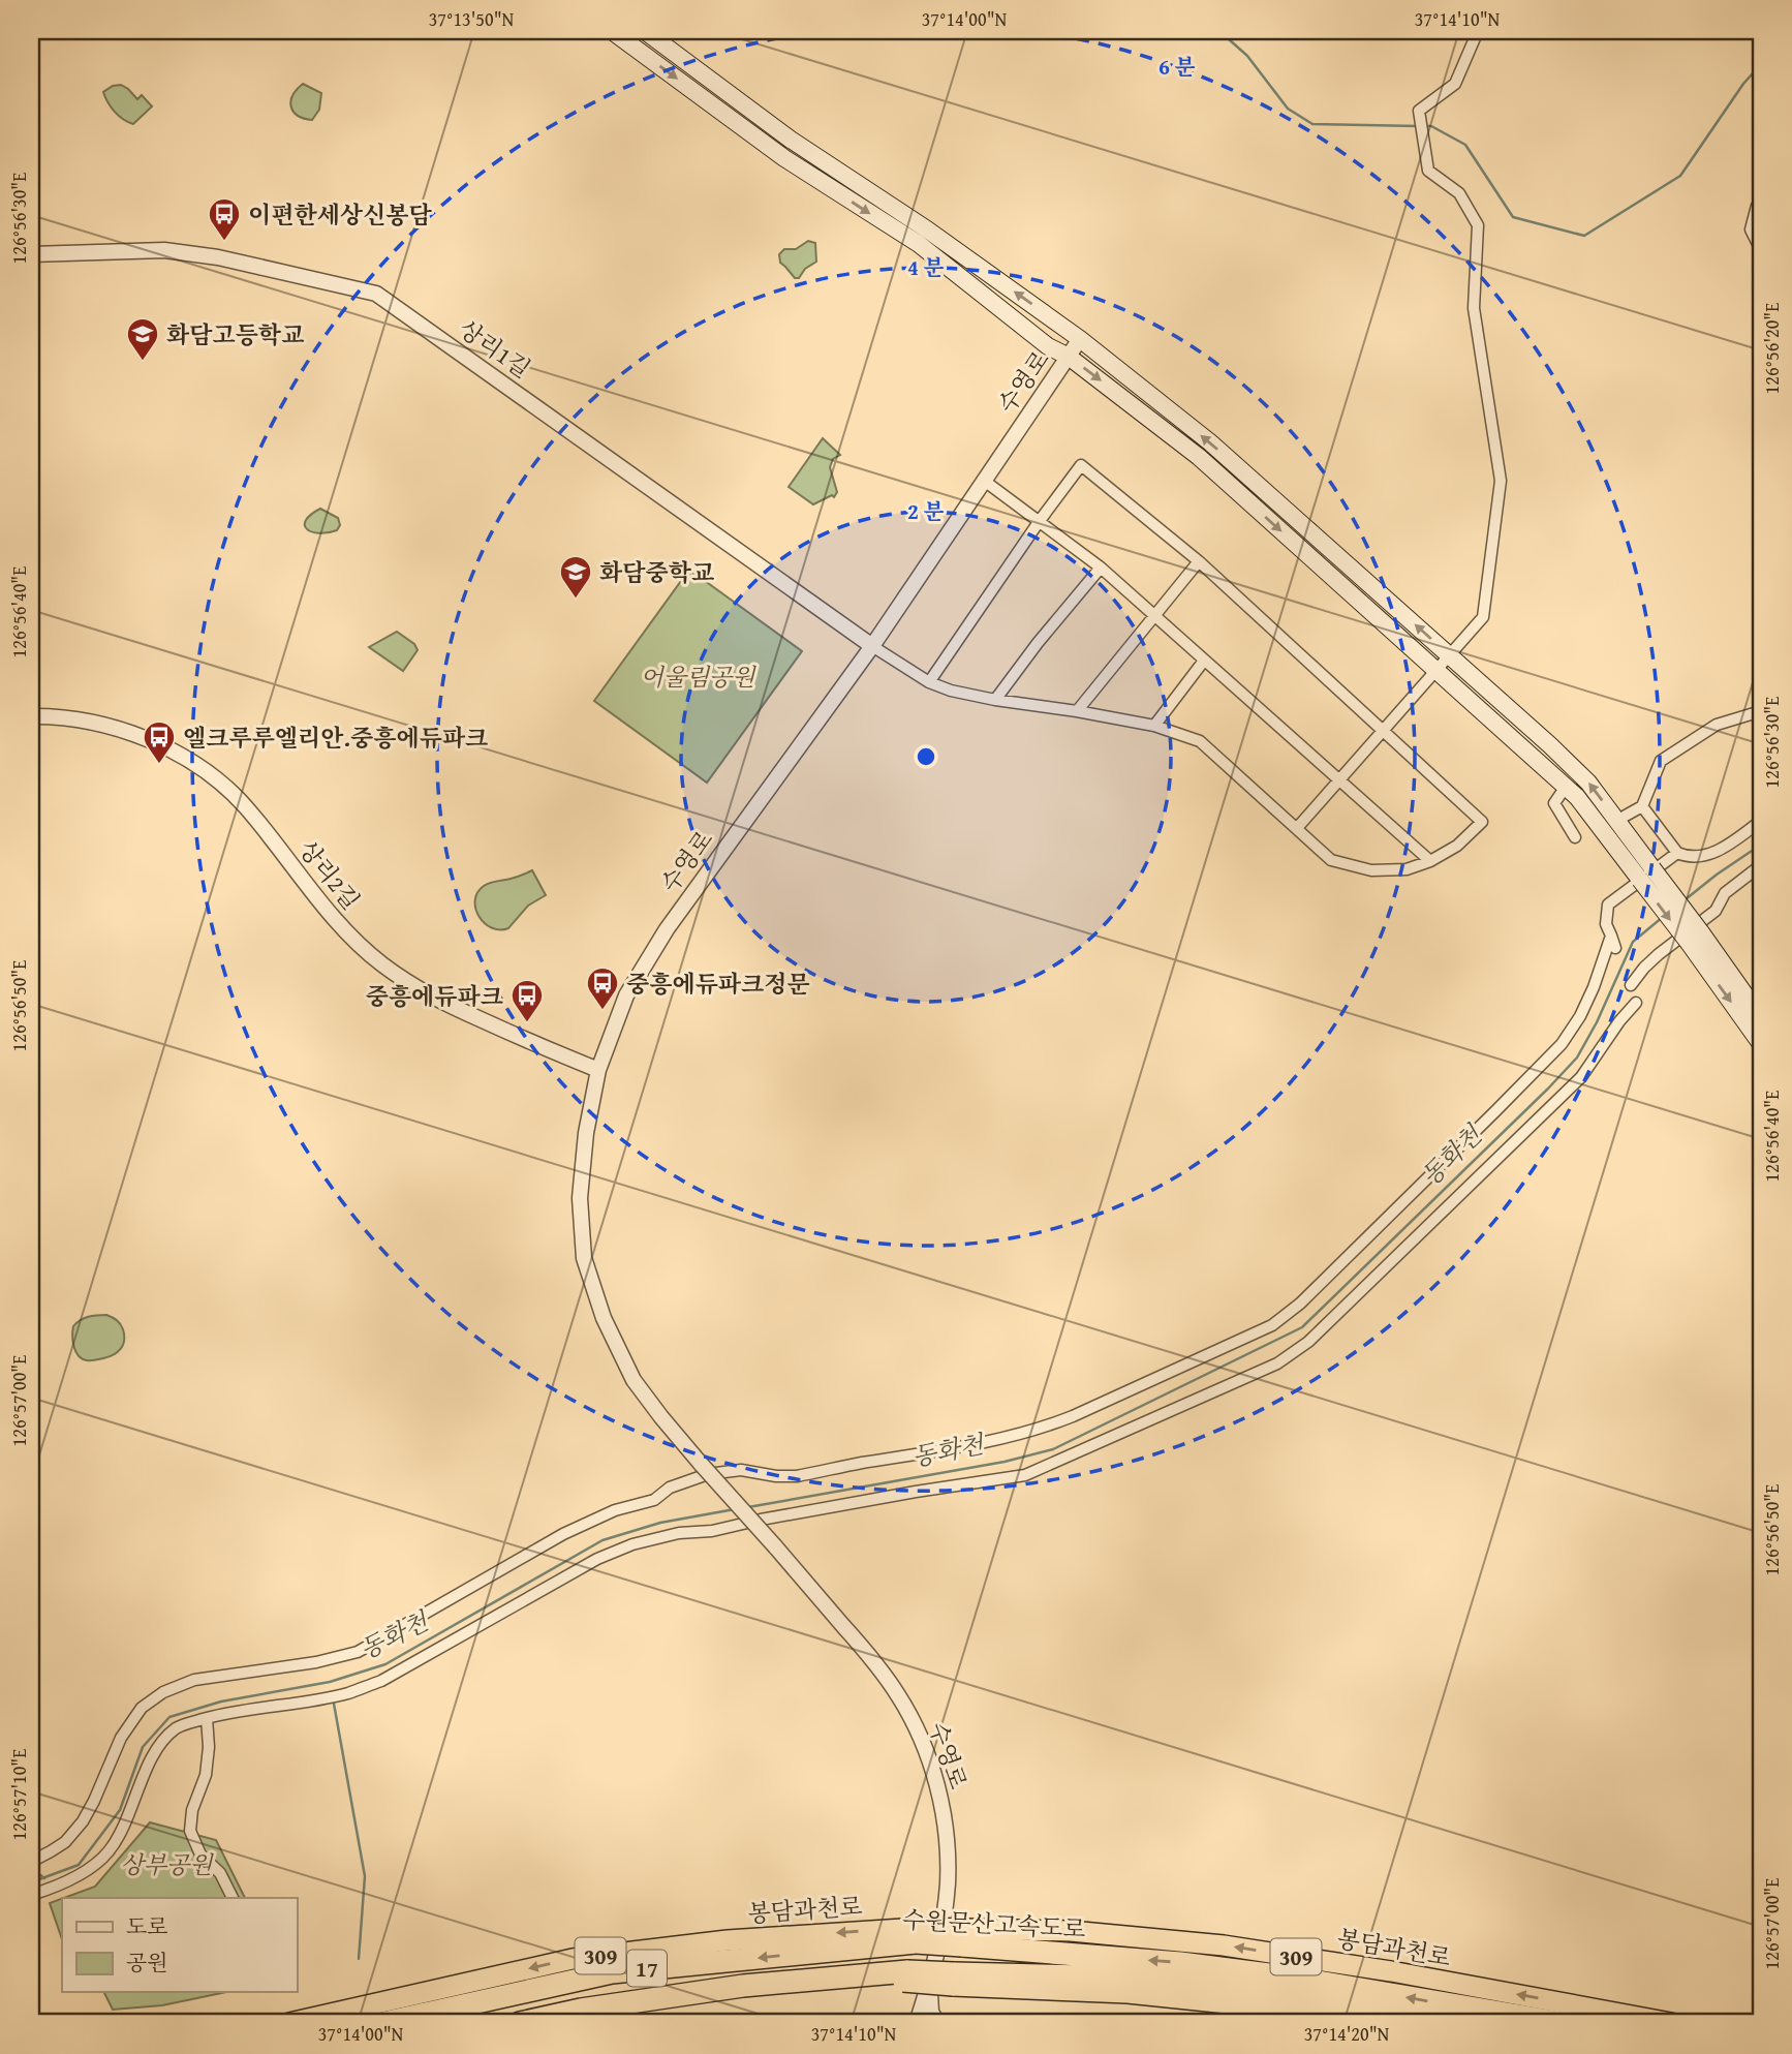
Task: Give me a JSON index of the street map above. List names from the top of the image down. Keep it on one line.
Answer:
{"streets":{"highway":["봉담과천로","수원문산고속도로","309","17"],"street":["상리1길","수영로","상리2길"]},"crossings":[["상리1길","수영로"],["수영로","상리2길"],["봉담과천로","수원문산고속도로"],["수원문산고속도로","309"]],"water":["동화천"],"parks":["어울림공원","상부공원"],"places":{"bus stop":["이편한세상신봉담","엘크루루엘리안.중흥에듀파크","중흥에듀파크정문","중흥에듀파크"],"school or university":["화담고등학교","화담중학교"]},"legend":["도로","공원"],"coordinates":["37°13'50\"N","37°14'00\"N","37°14'10\"N","126°56'30\"E","126°56'20\"E","126°56'40\"E","126°56'50\"E","126°57'00\"E","126°57'10\"E","37°14'20\"N"],"rings":["6 분","4 분","2 분"]}
